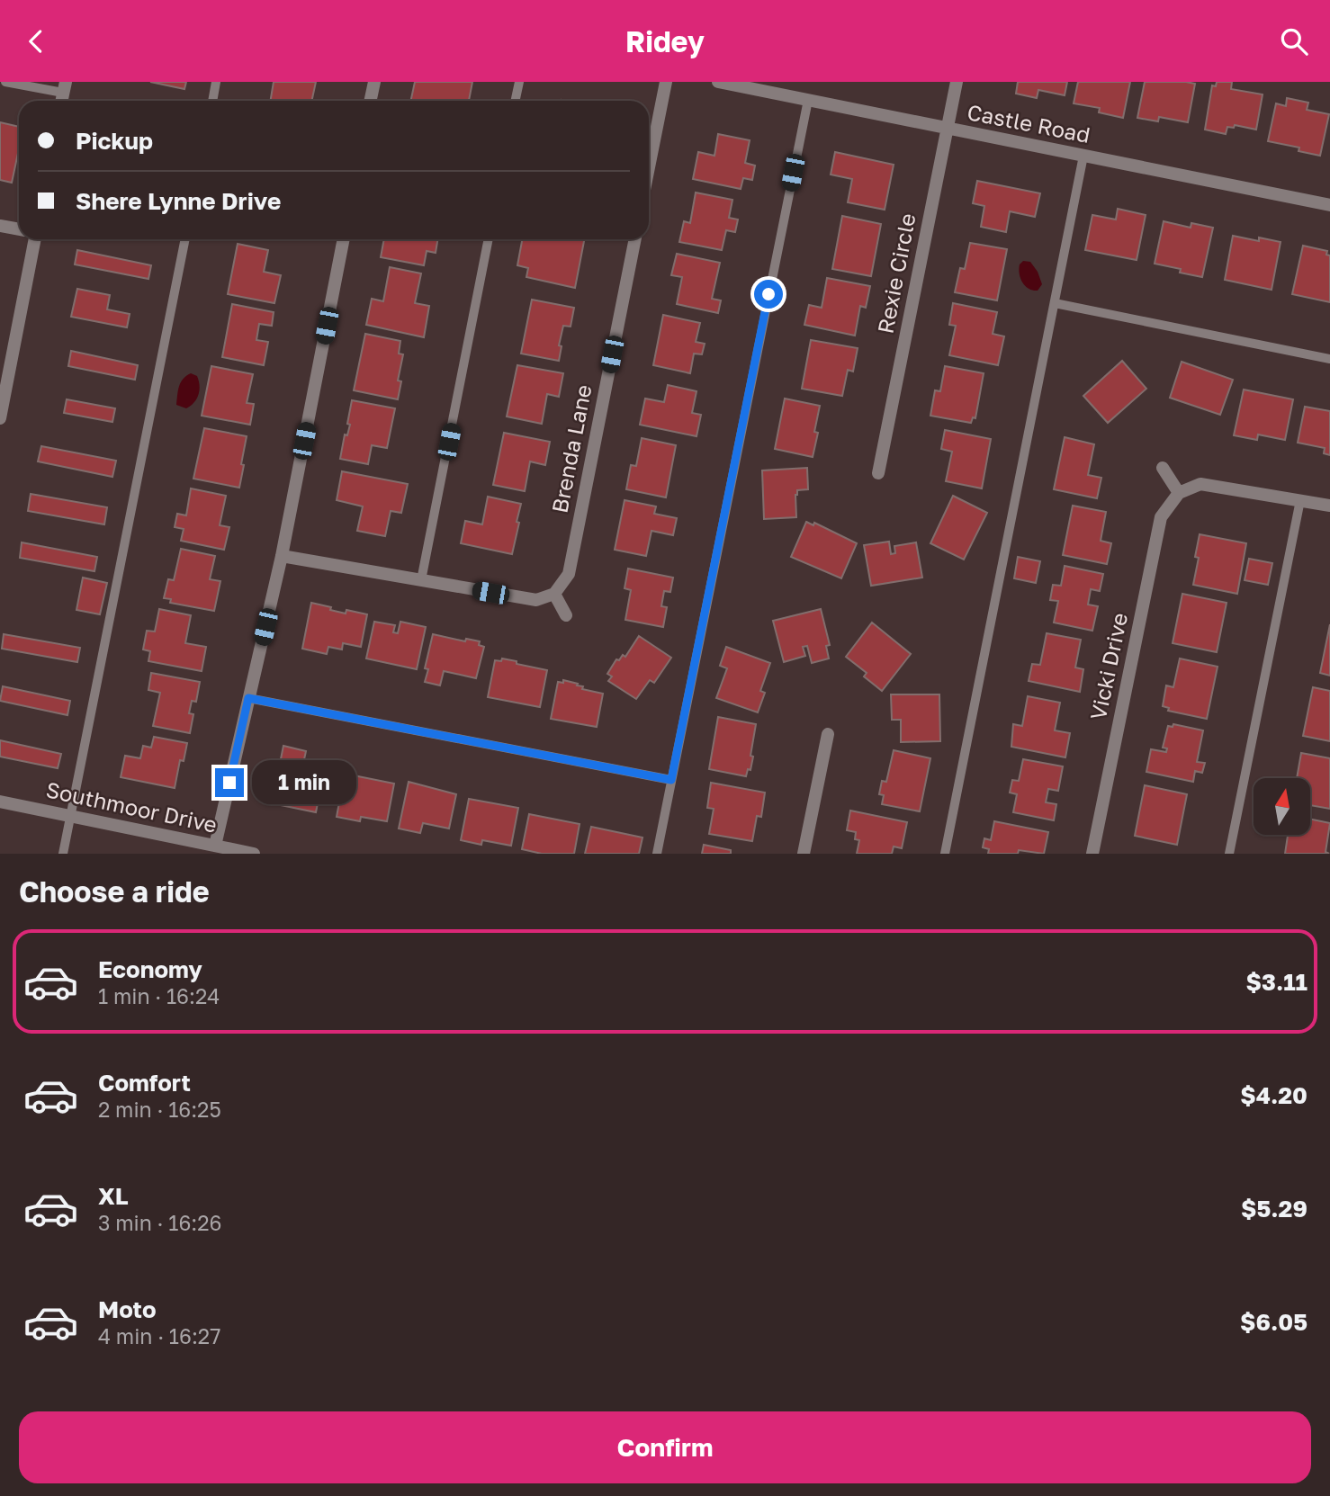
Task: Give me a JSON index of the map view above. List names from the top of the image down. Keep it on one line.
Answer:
{"streets":{"street":["Castle Road","Rexie Circle","Brenda Lane","Vicki Drive","Southmoor Drive"]},"crossings":[["Castle Road","Rexie Circle"]],"north":"top","page":{"header":"Ridey","banner":["Pickup","Shere Lynne Drive"],"bubble":"1 min","heading":"Choose a ride","list":[{"name":"Economy","note":"1 min · 16:24","value":"$3.11"},{"name":"Comfort","note":"2 min · 16:25","value":"$4.20"},{"name":"XL","note":"3 min · 16:26","value":"$5.29"},{"name":"Moto","note":"4 min · 16:27","value":"$6.05"}],"buttons":"Confirm"}}
